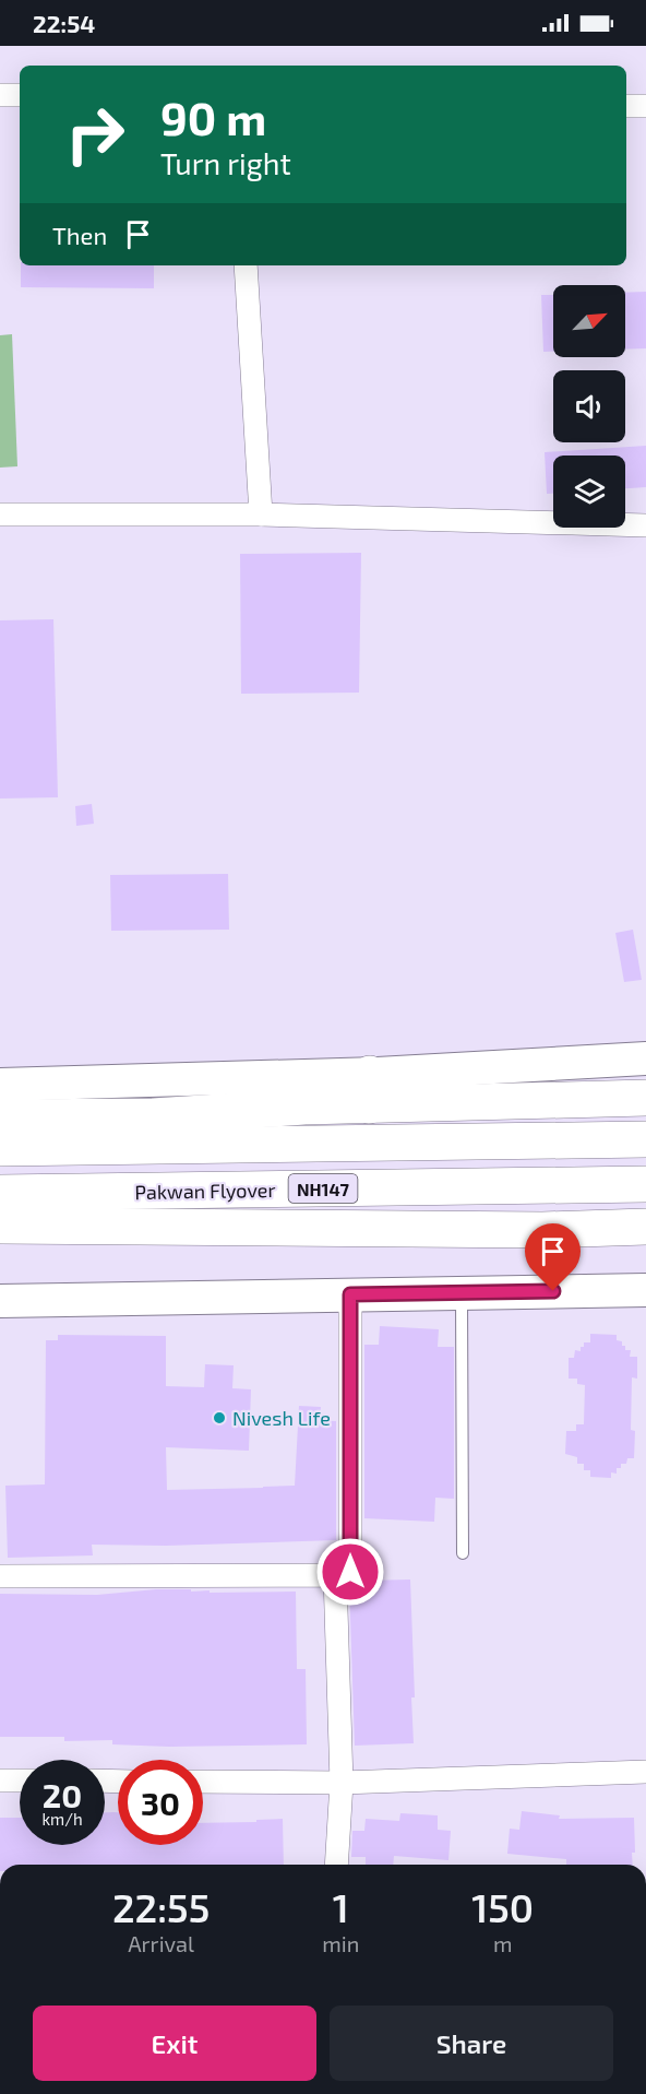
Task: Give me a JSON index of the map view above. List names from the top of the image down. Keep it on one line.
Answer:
{"streets":{"main road":["NH147","Pakwan Flyover"]},"places":["Nivesh Life"],"north":"top right","page":{"status":"22:54","turn":["90 m","Turn right"],"then":"Then","speed":"20 km/h","limit":"30","eta":["22:55","Arrival","1","min","150","m"],"buttons":["Exit","Share"]}}
